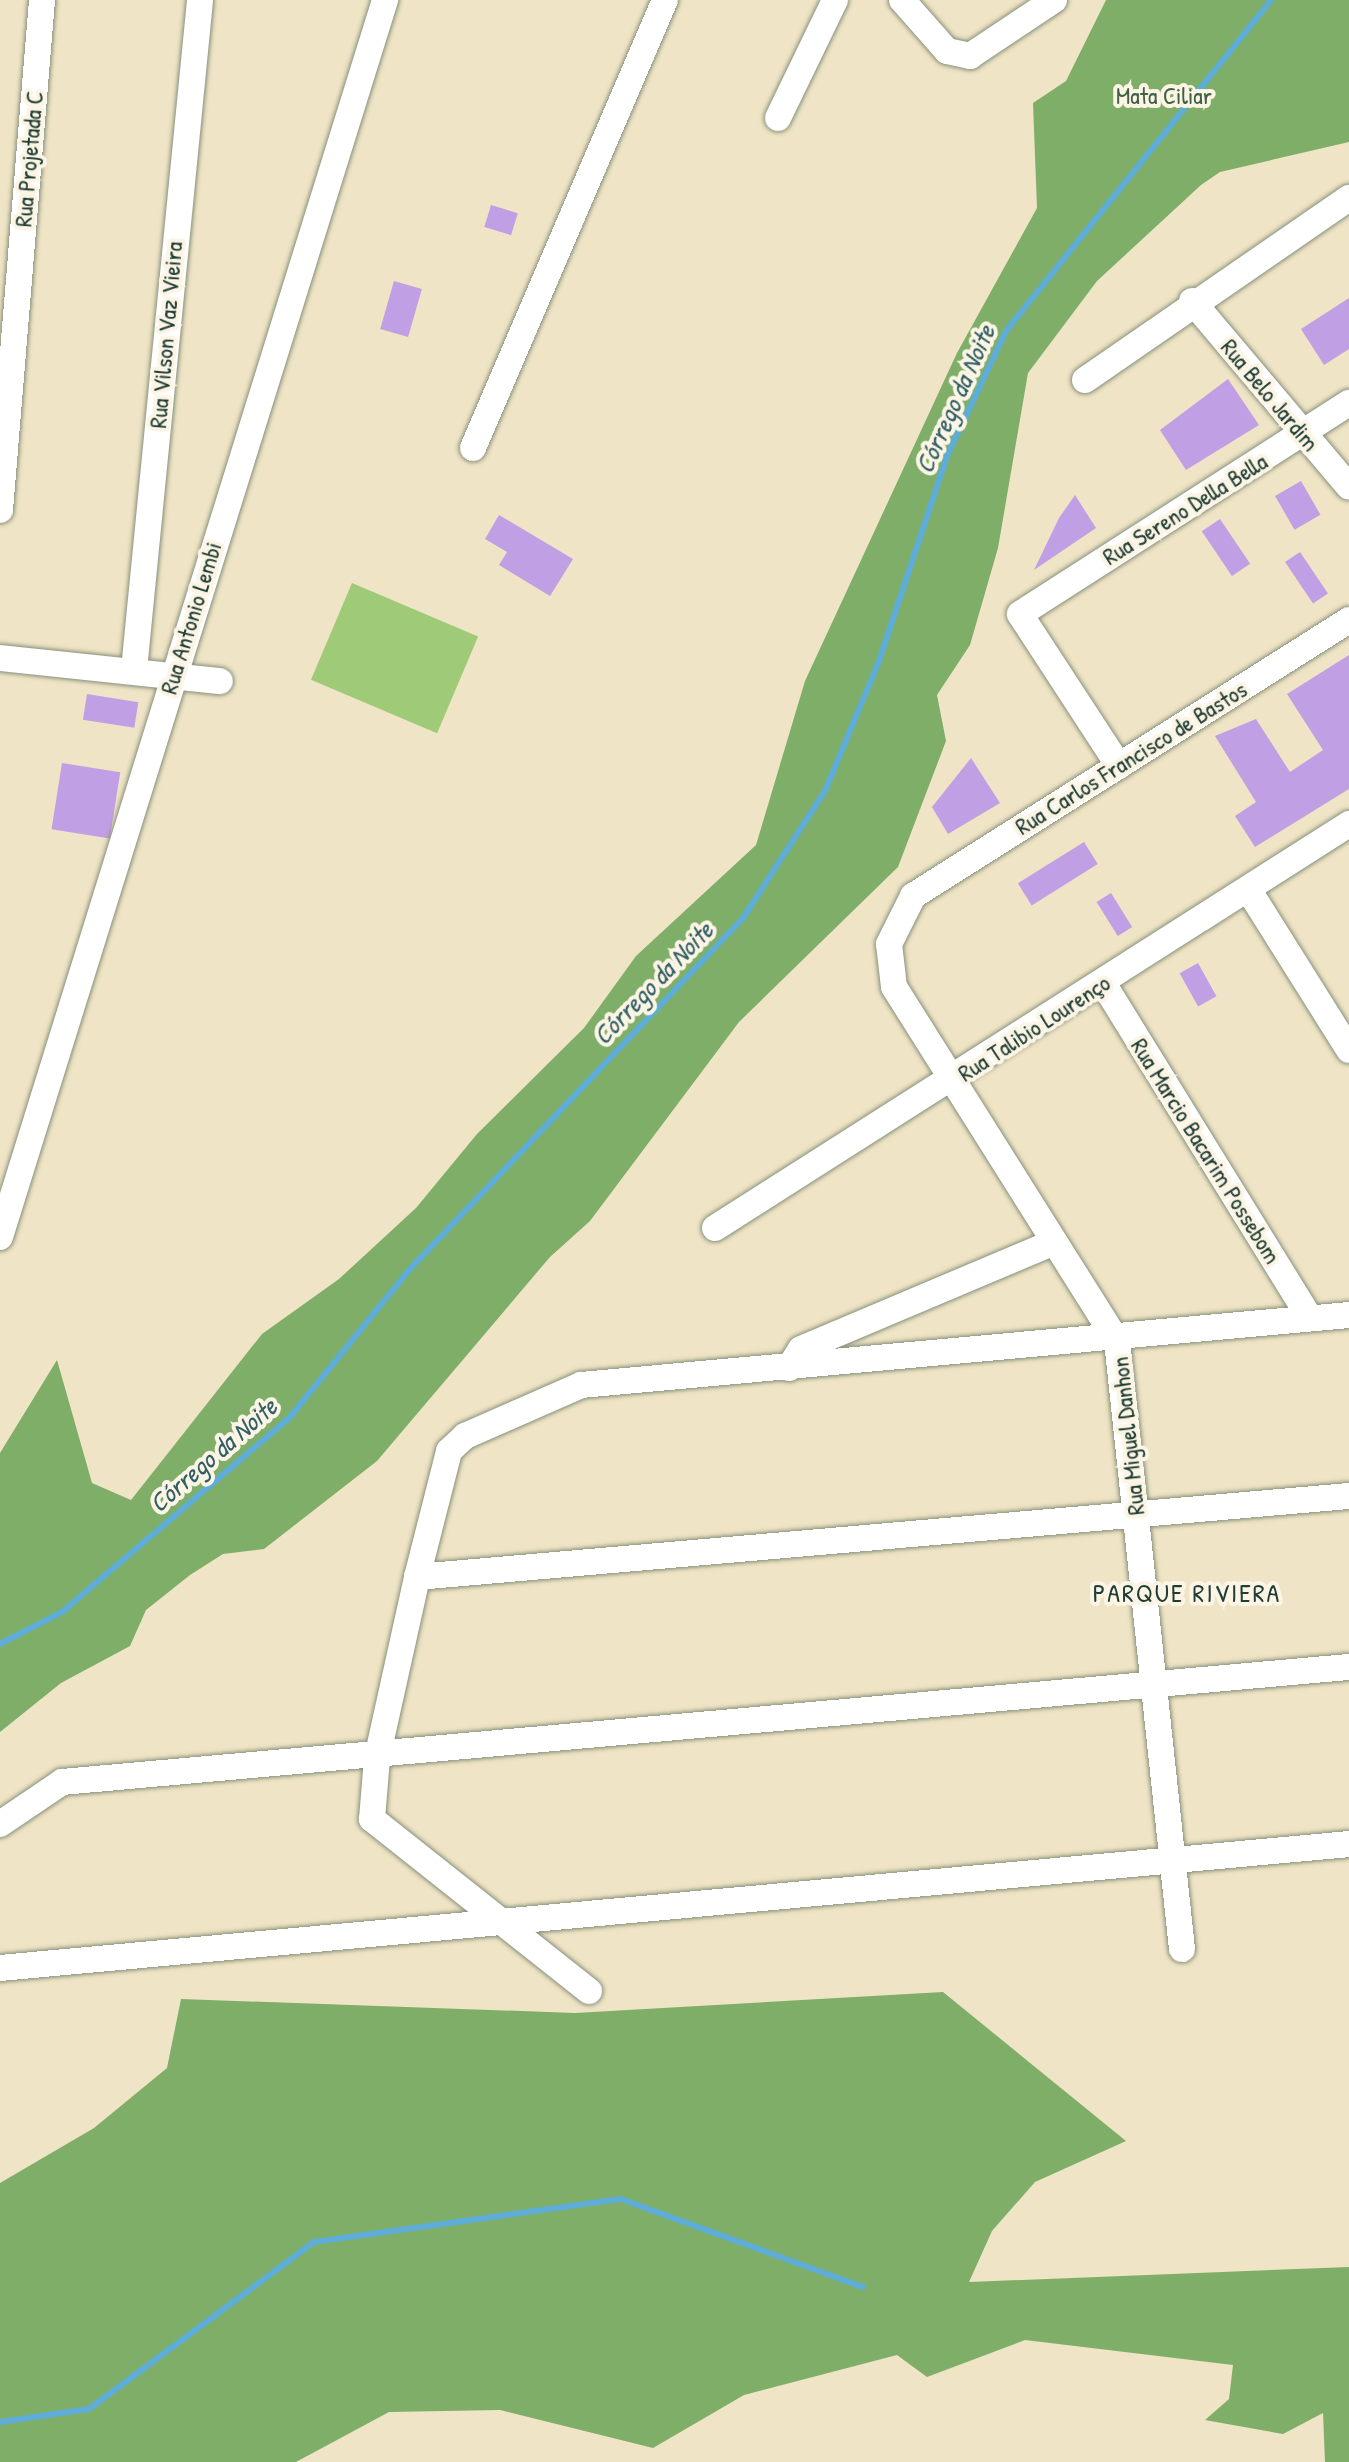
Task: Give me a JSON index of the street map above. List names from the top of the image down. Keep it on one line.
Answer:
{"streets":{"street":["Rua Projetada C","Rua Vilson Vaz Vieira","Rua Belo Jardim","Rua Sereno Della Bella","Rua Antonio Lembi","Rua Carlos Francisco de Bastos","Rua Talibio Lourenço","Rua Marcio Bacarim Possebom","Rua Miguel Danhon"]},"crossings":[["Rua Belo Jardim","Rua Sereno Della Bella"],["Rua Sereno Della Bella","Rua Carlos Francisco de Bastos"],["Rua Carlos Francisco de Bastos","Rua Miguel Danhon"],["Rua Talibio Lourenço","Rua Marcio Bacarim Possebom"],["Rua Talibio Lourenço","Rua Miguel Danhon"]],"districts":["PARQUE RIVIERA"],"water":["Córrego da Noite"],"parks":["Mata Ciliar"]}
